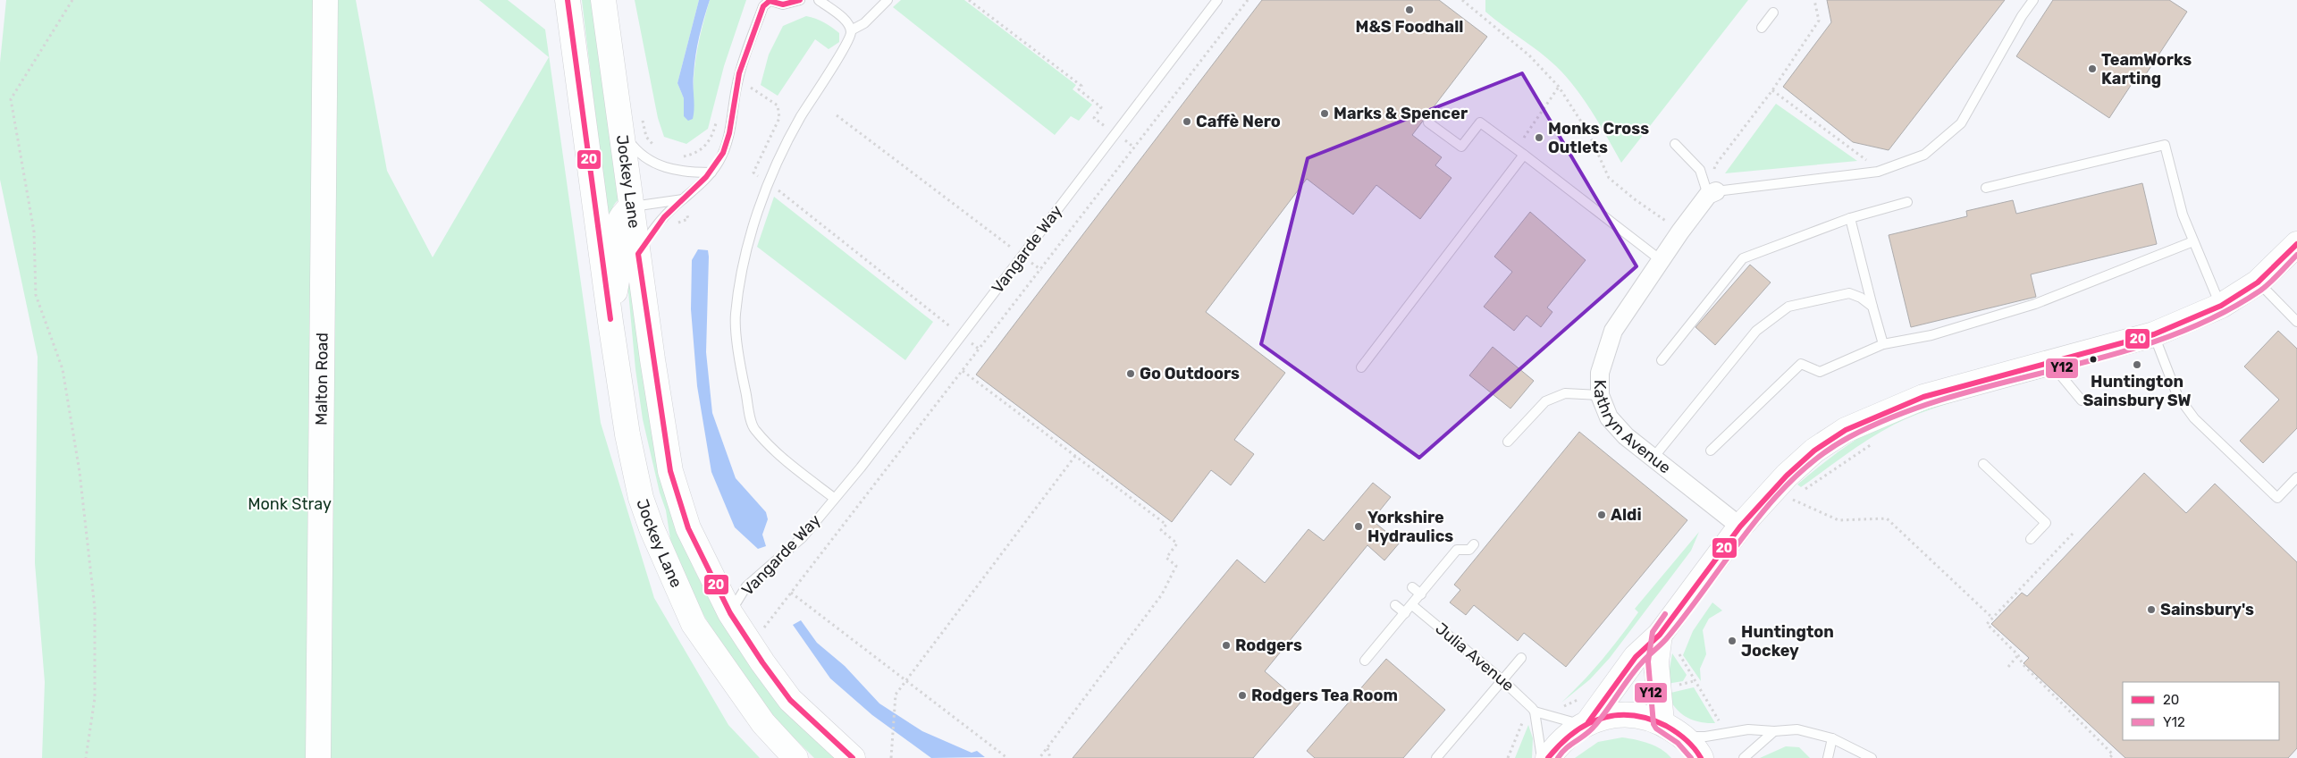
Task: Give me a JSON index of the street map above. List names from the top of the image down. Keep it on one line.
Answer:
{"streets":{"street":["Jockey Lane","Malton Road","Kathryn Avenue"],"lane":["Vangarde Way","Julia Avenue"]},"crossings":[["Jockey Lane","Vangarde Way"]],"parks":["Monk Stray"],"places":["M&S Foodhall","TeamWorks Karting","Marks & Spencer","Caffè Nero","Monks Cross Outlets","Huntington Sainsbury SW","Go Outdoors","Aldi","Yorkshire Hydraulics","Sainsbury's","Huntington Jockey","Rodgers","Rodgers Tea Room"],"lines":["transit line 20","transit line Y12"],"legend":["20","Y12"]}
